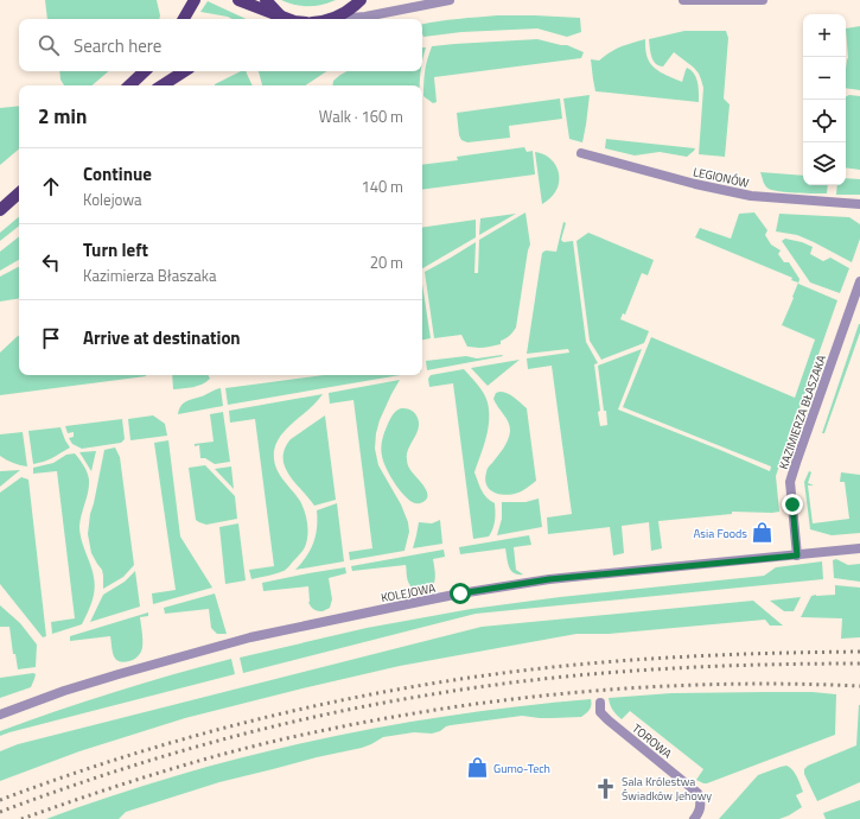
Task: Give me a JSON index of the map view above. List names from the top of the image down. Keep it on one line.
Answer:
{"streets":{"street":["LEGIONÓW","KAZIMIERZA BŁASZAKA","KOLEJOWA","TOROWA"]},"crossings":[["KAZIMIERZA BŁASZAKA","KOLEJOWA"]],"places":{"shop":["Asia Foods","Gumo-Tech"],"church":["Sala Królestwa Świadków Jehowy"]},"page":{"map_buttons":["+","−"],"search":"Search here","heading":["2 min","Walk · 160 m"],"list":[["Continue","Kolejowa","140 m"],["Turn left","Kazimierza Błaszaka","20 m"],"Arrive at destination"]}}
